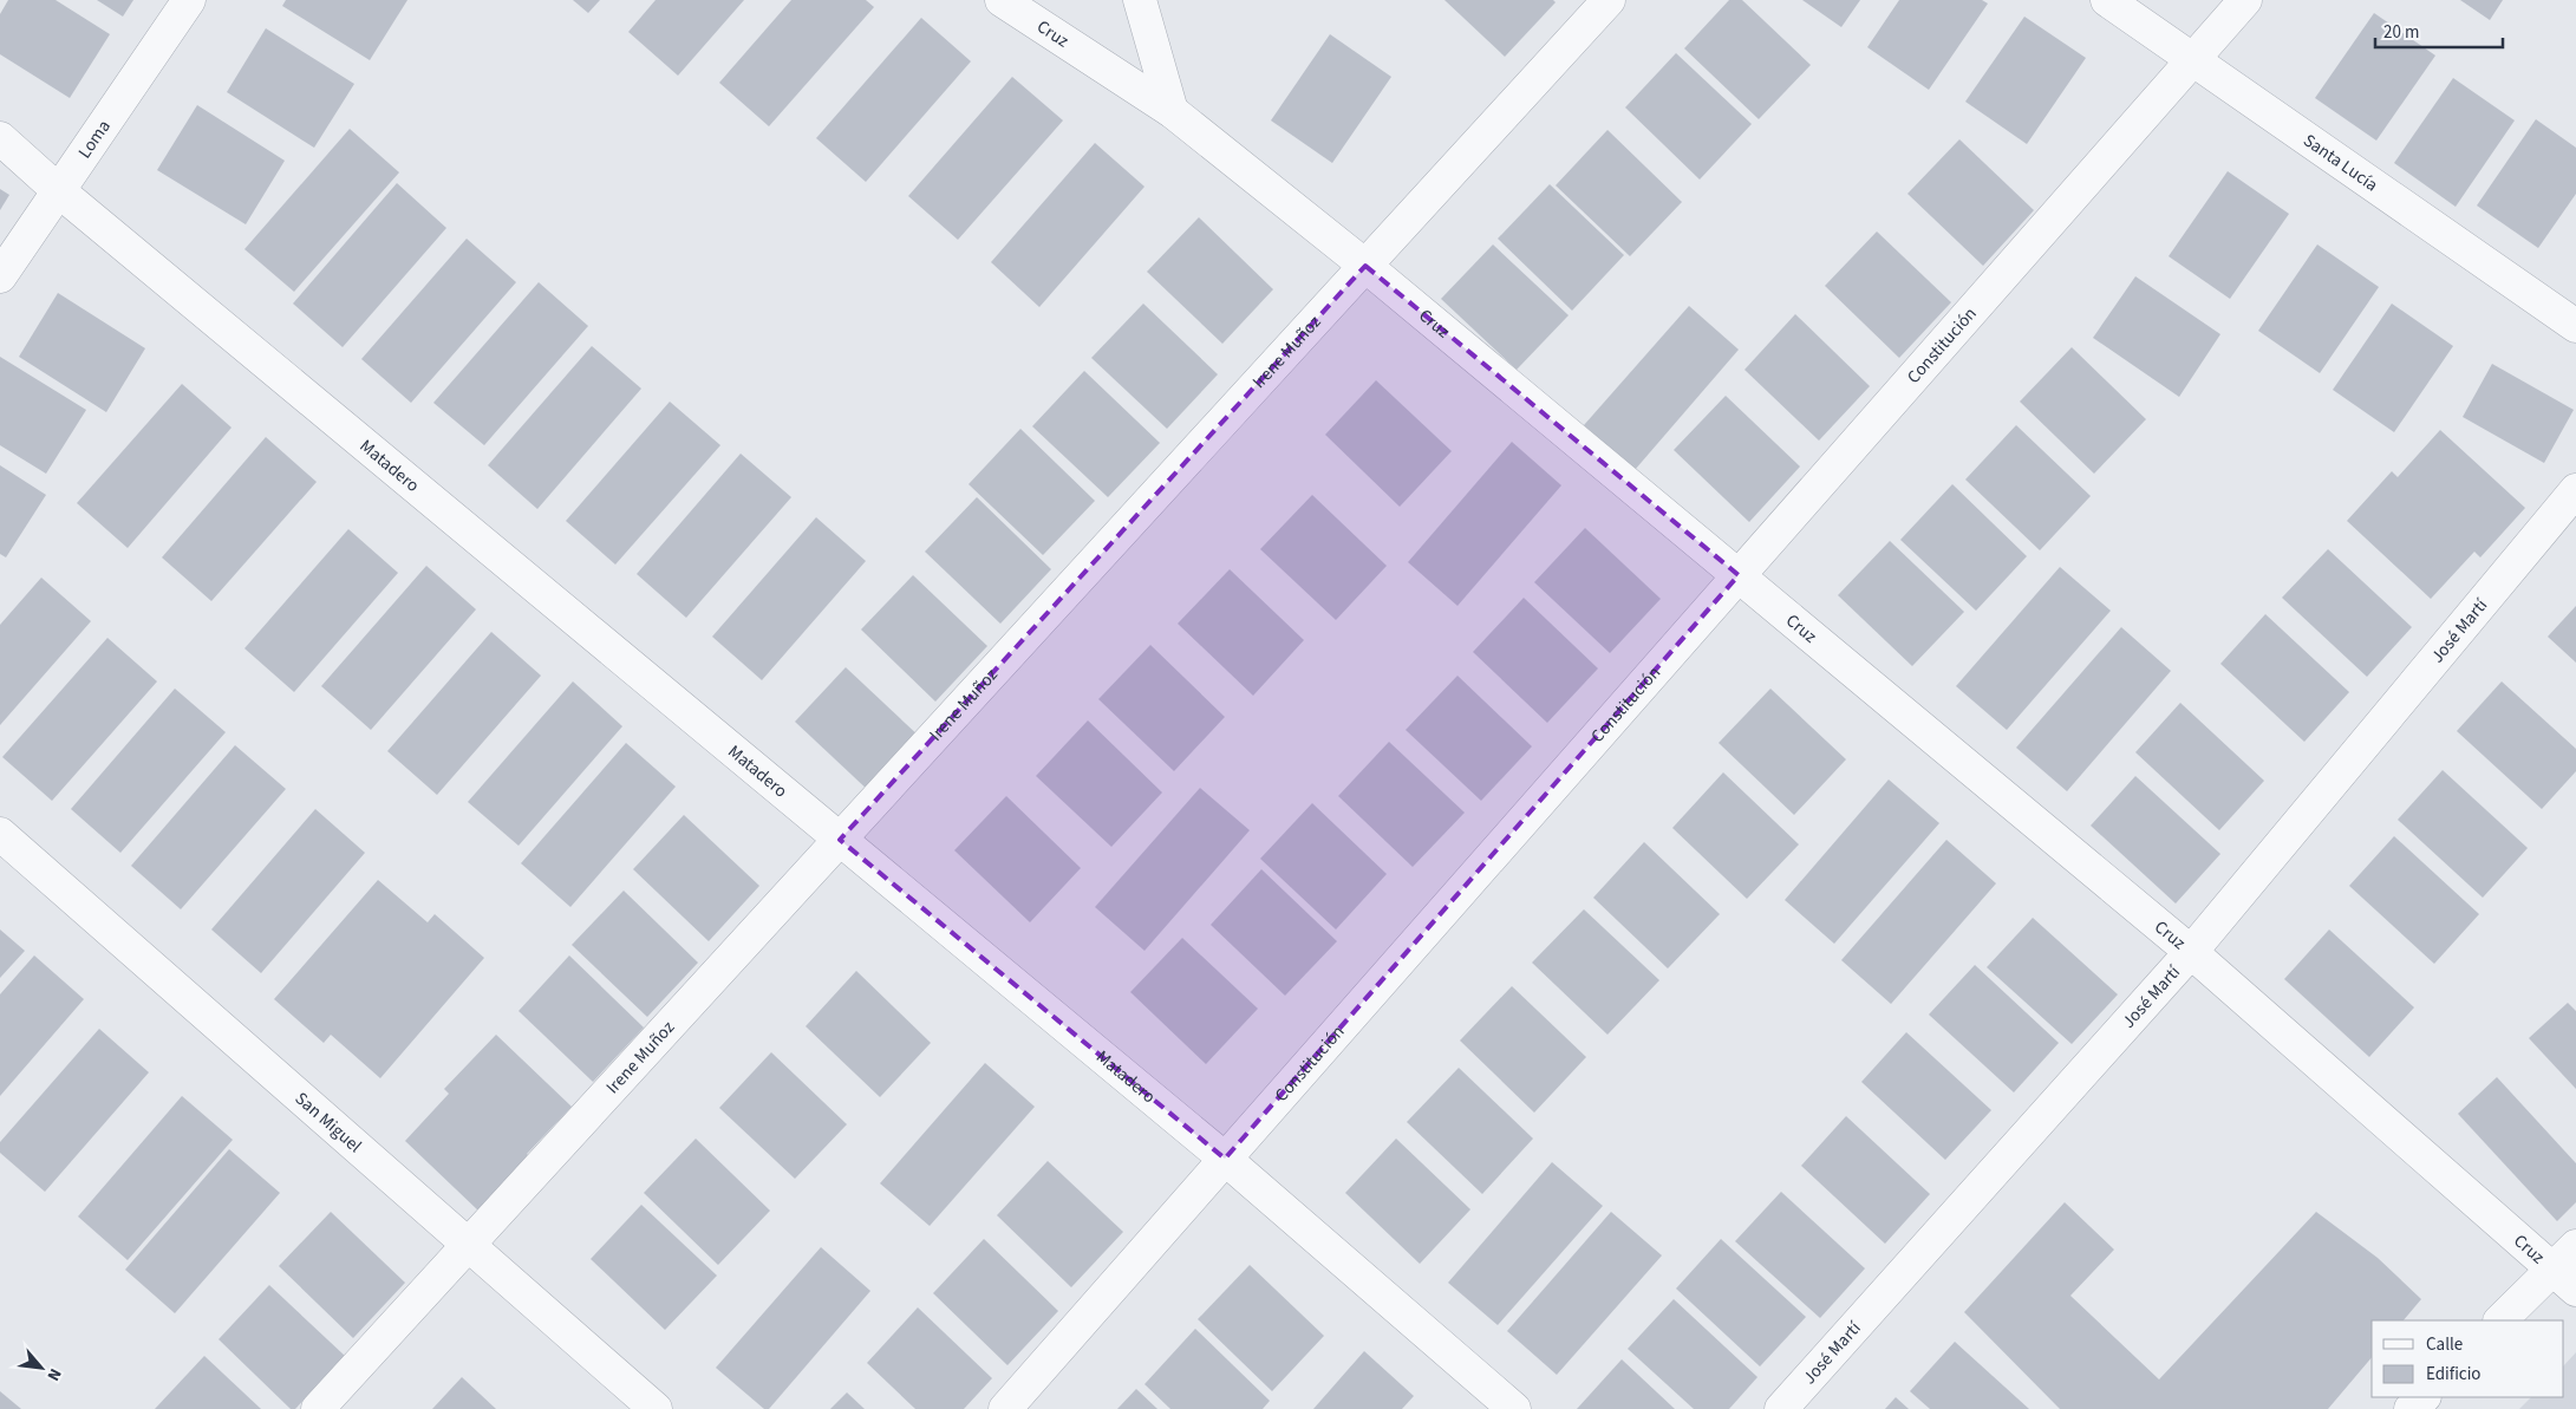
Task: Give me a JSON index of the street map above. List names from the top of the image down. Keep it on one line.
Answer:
{"streets":{"street":["Cruz","Loma","Santa Lucía","Constitución","Irene Muñoz","Matadero","José Martí","San Miguel"]},"crossings":[["Cruz","Constitución"],["Cruz","Irene Muñoz"],["Cruz","José Martí"],["Loma","Matadero"],["Santa Lucía","Constitución"],["Constitución","Matadero"],["Irene Muñoz","Matadero"],["Irene Muñoz","San Miguel"]],"legend":["Calle","Edificio"],"scale_bar":"20 m","north":"bottom right"}
